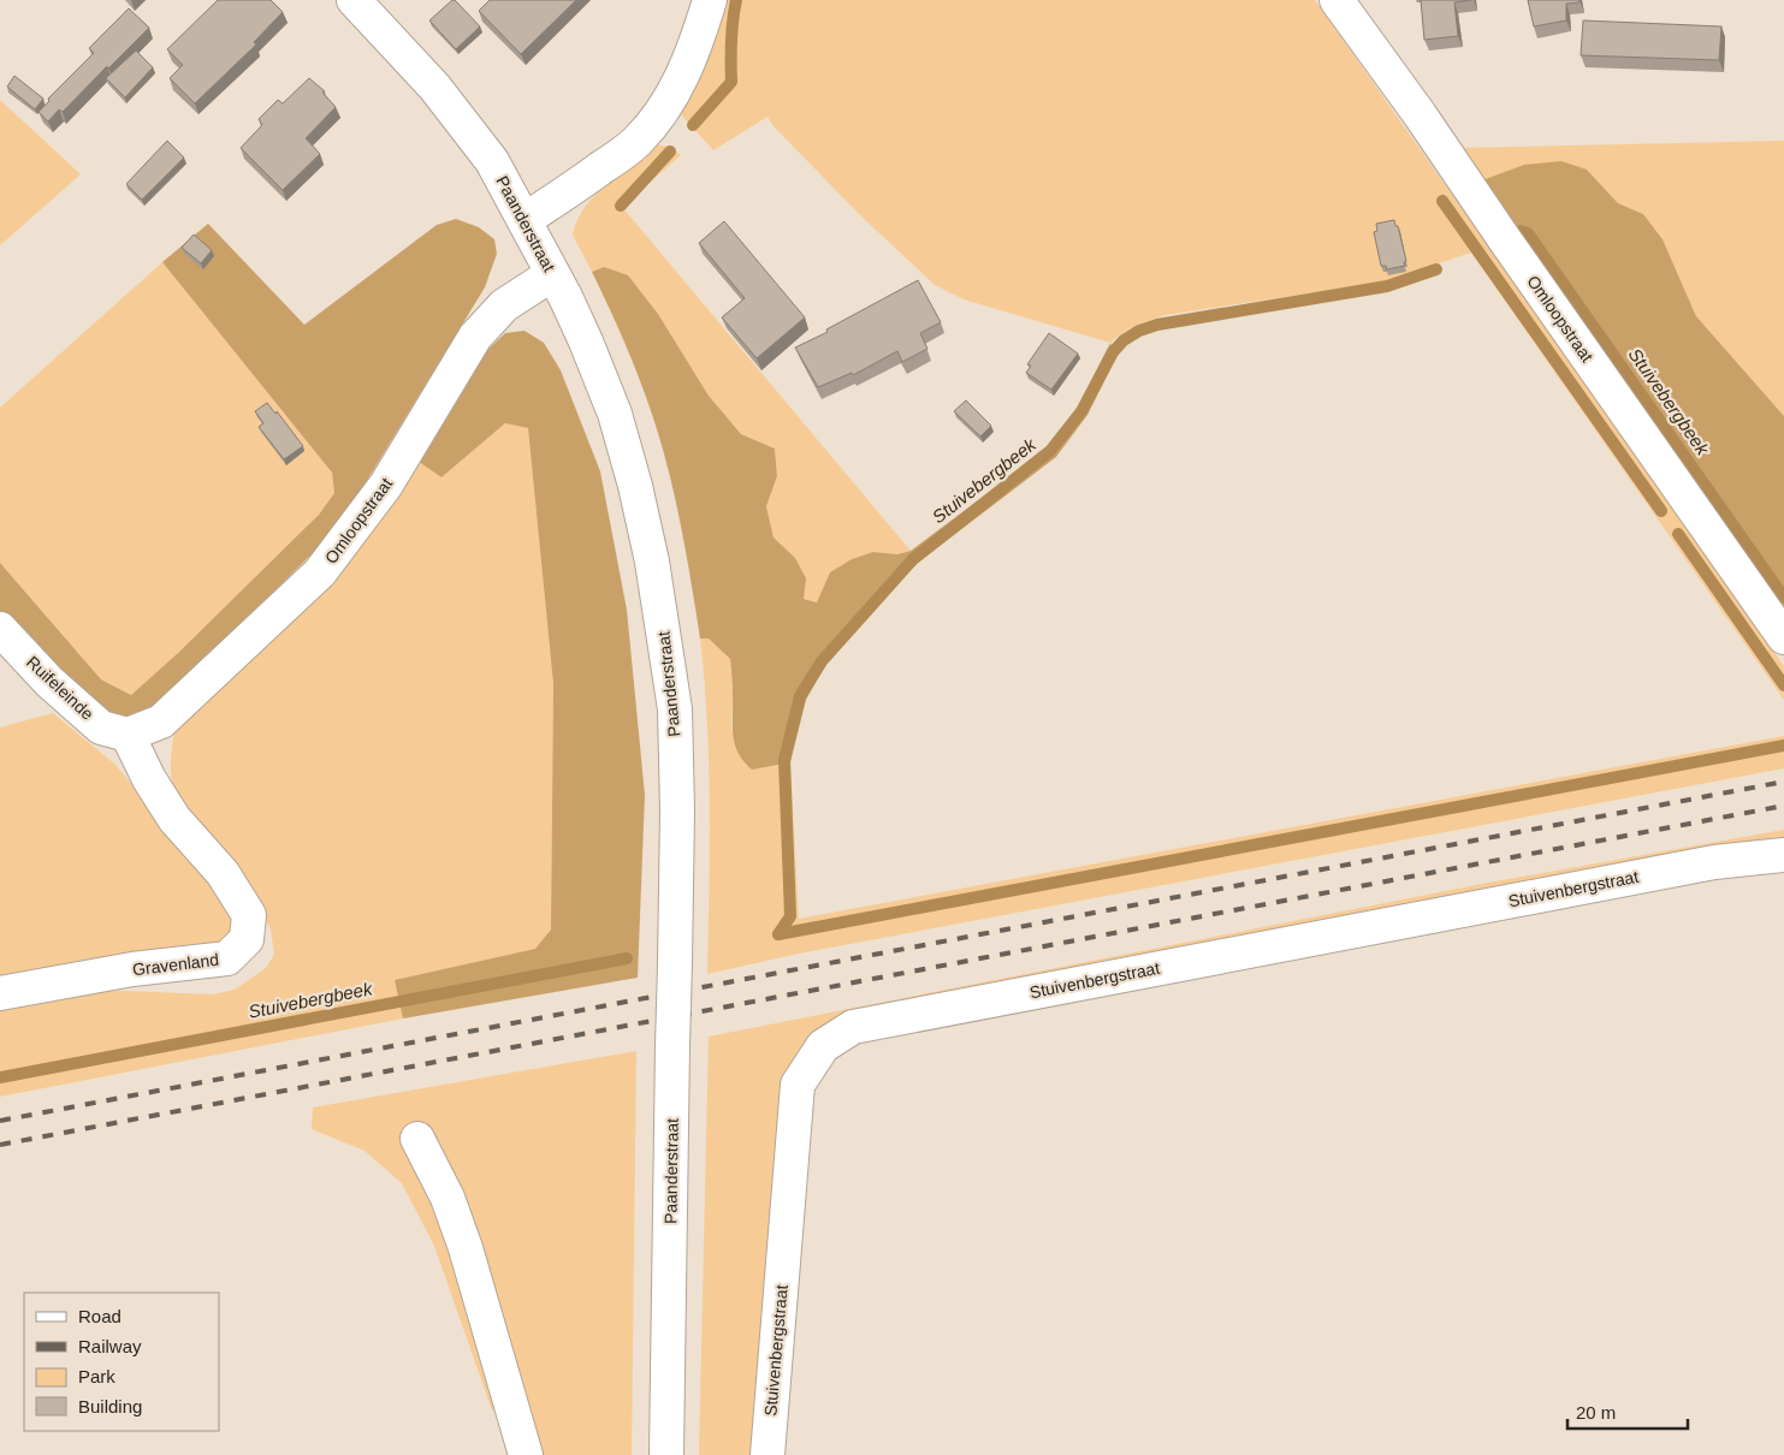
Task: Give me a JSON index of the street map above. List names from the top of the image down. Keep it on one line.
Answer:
{"streets":{"street":["Paanderstraat","Omloopstraat","Ruifeleinde","Stuivenbergstraat","Gravenland"]},"crossings":[["Paanderstraat","Omloopstraat"],["Omloopstraat","Ruifeleinde"],["Omloopstraat","Gravenland"],["Ruifeleinde","Gravenland"]],"water":["Stuivebergbeek"],"legend":["Road","Railway","Park","Building"],"scale_bar":"20 m"}
